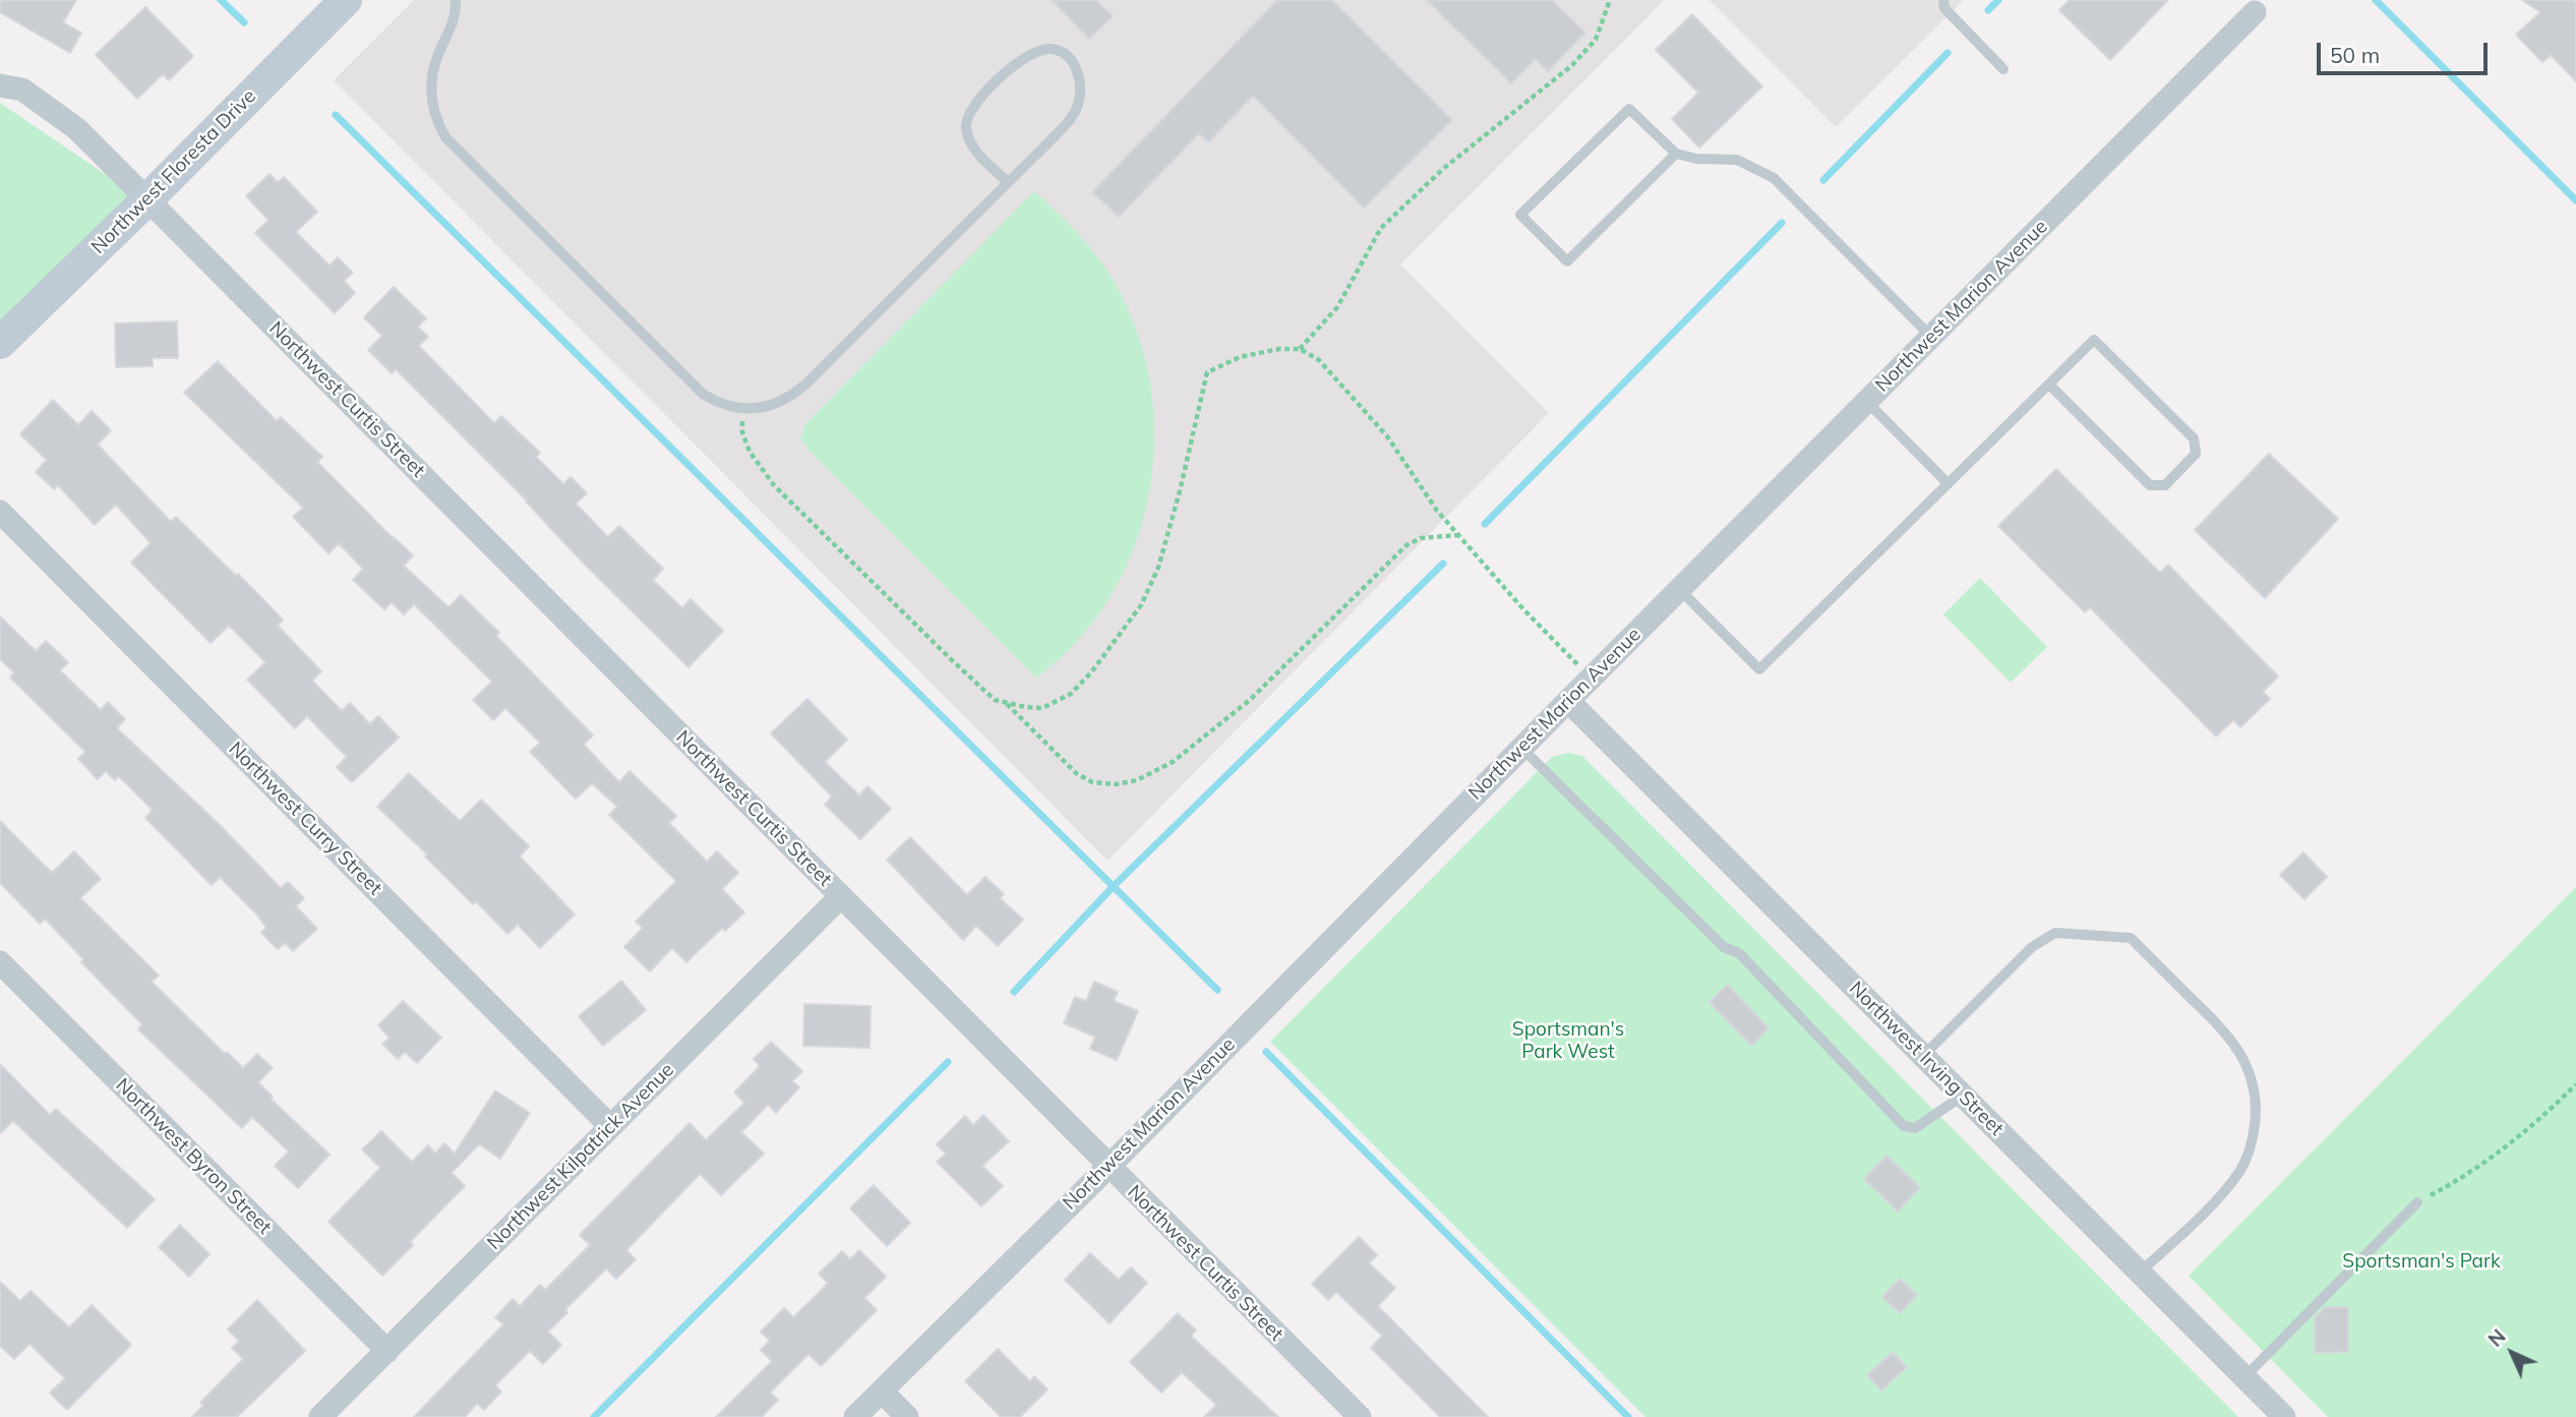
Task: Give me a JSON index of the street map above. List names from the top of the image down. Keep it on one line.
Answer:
{"streets":{"street":["Northwest Floresta Drive","Northwest Marion Avenue","Northwest Curtis Street","Northwest Curry Street","Northwest Irving Street","Northwest Byron Street","Northwest Kilpatrick Avenue"]},"crossings":[["Northwest Floresta Drive","Northwest Curtis Street"],["Northwest Marion Avenue","Northwest Curtis Street"],["Northwest Marion Avenue","Northwest Irving Street"],["Northwest Curtis Street","Northwest Kilpatrick Avenue"],["Northwest Curry Street","Northwest Kilpatrick Avenue"],["Northwest Byron Street","Northwest Kilpatrick Avenue"]],"parks":["Sportsman's Park West","Sportsman's Park"],"scale_bar":"50 m","north":"top left"}
